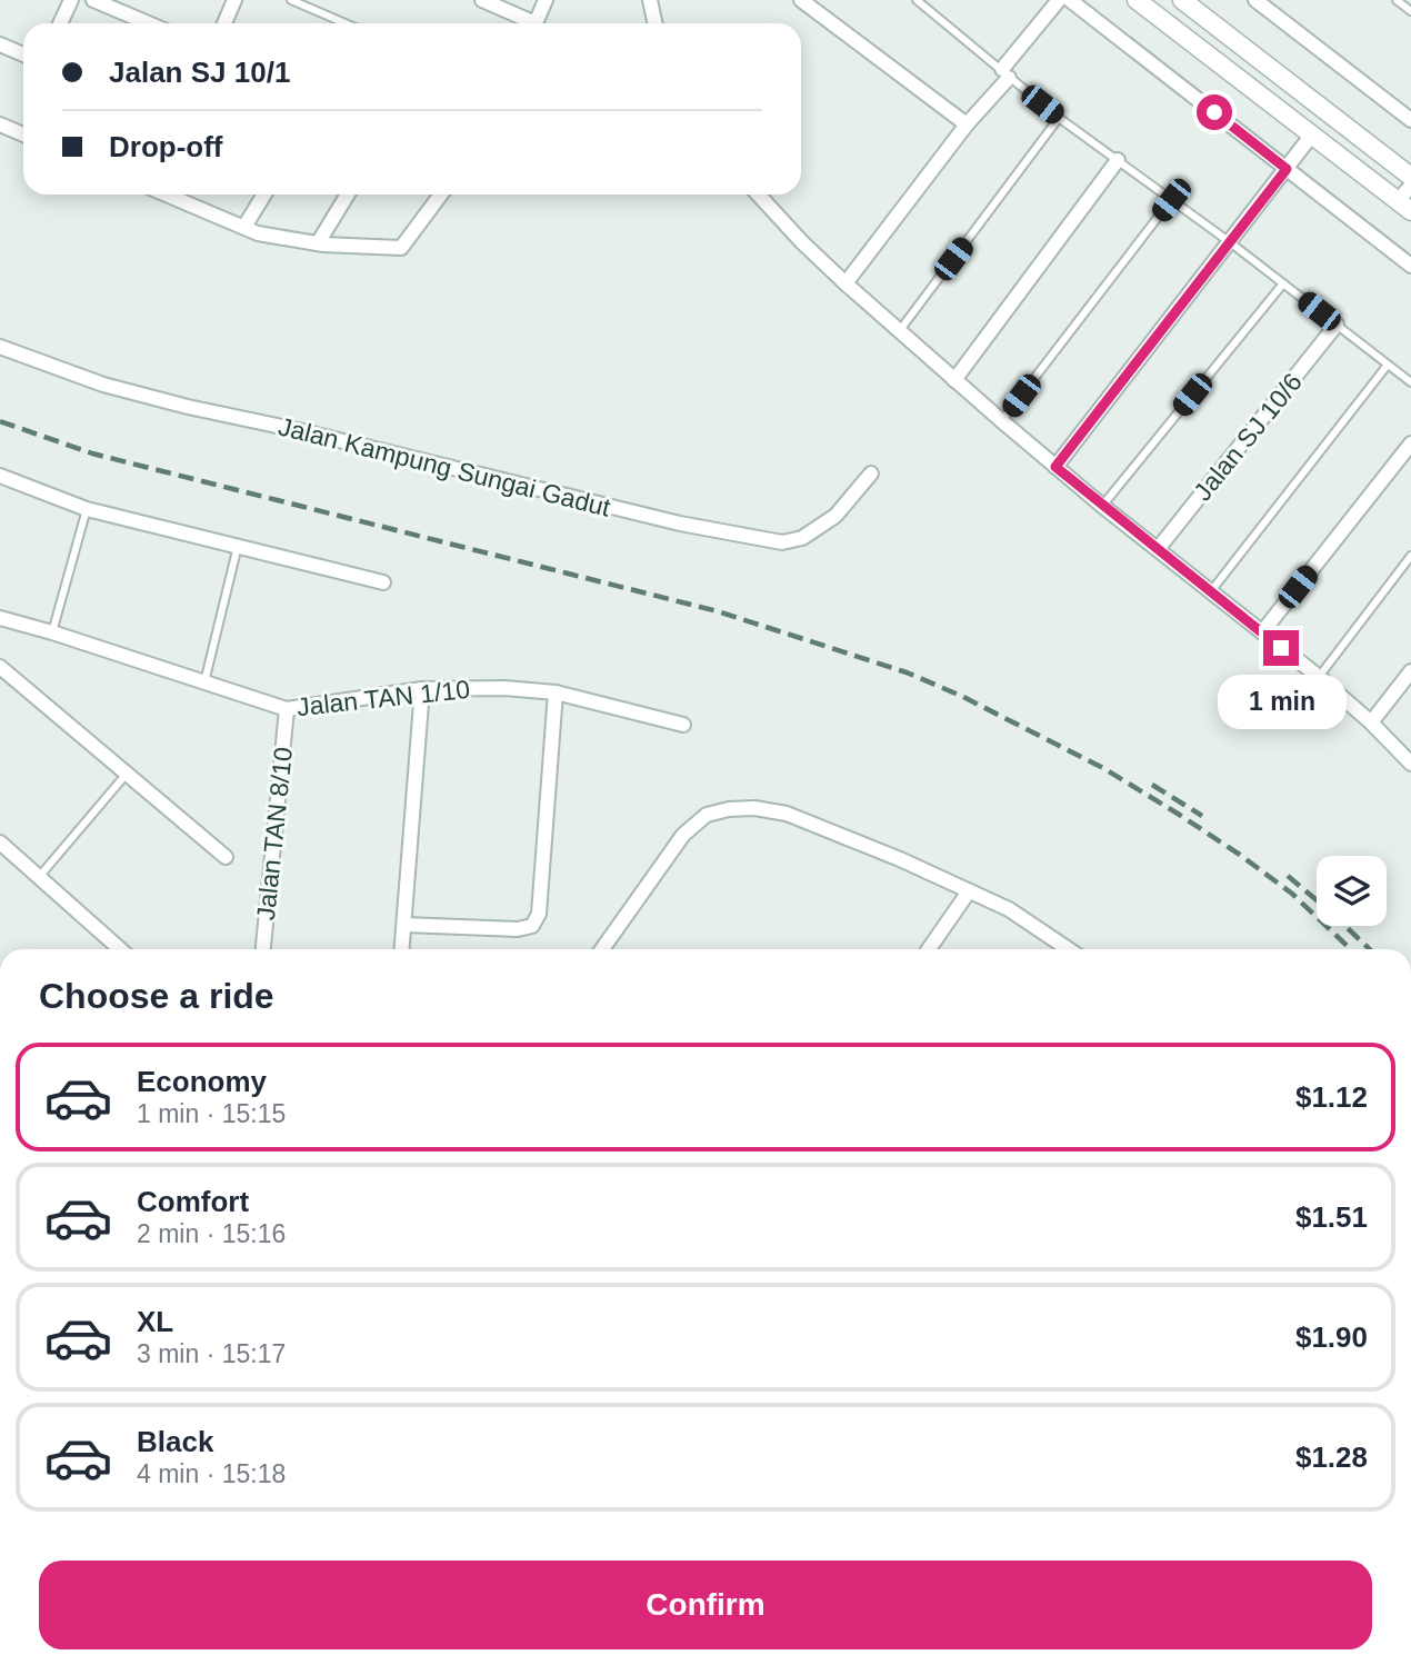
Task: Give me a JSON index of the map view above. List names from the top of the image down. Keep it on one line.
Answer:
{"streets":{"street":["Jalan SJ 10/6","Jalan Kampung Sungai Gadut","Jalan TAN 1/10","Jalan TAN 8/10"]},"crossings":[["Jalan TAN 1/10","Jalan TAN 8/10"]],"page":{"banner":["Jalan SJ 10/1","Drop-off"],"bubble":"1 min","heading":"Choose a ride","list":[{"name":"Economy","note":"1 min · 15:15","value":"$1.12"},{"name":"Comfort","note":"2 min · 15:16","value":"$1.51"},{"name":"XL","note":"3 min · 15:17","value":"$1.90"},{"name":"Black","note":"4 min · 15:18","value":"$1.28"}],"buttons":"Confirm"}}
